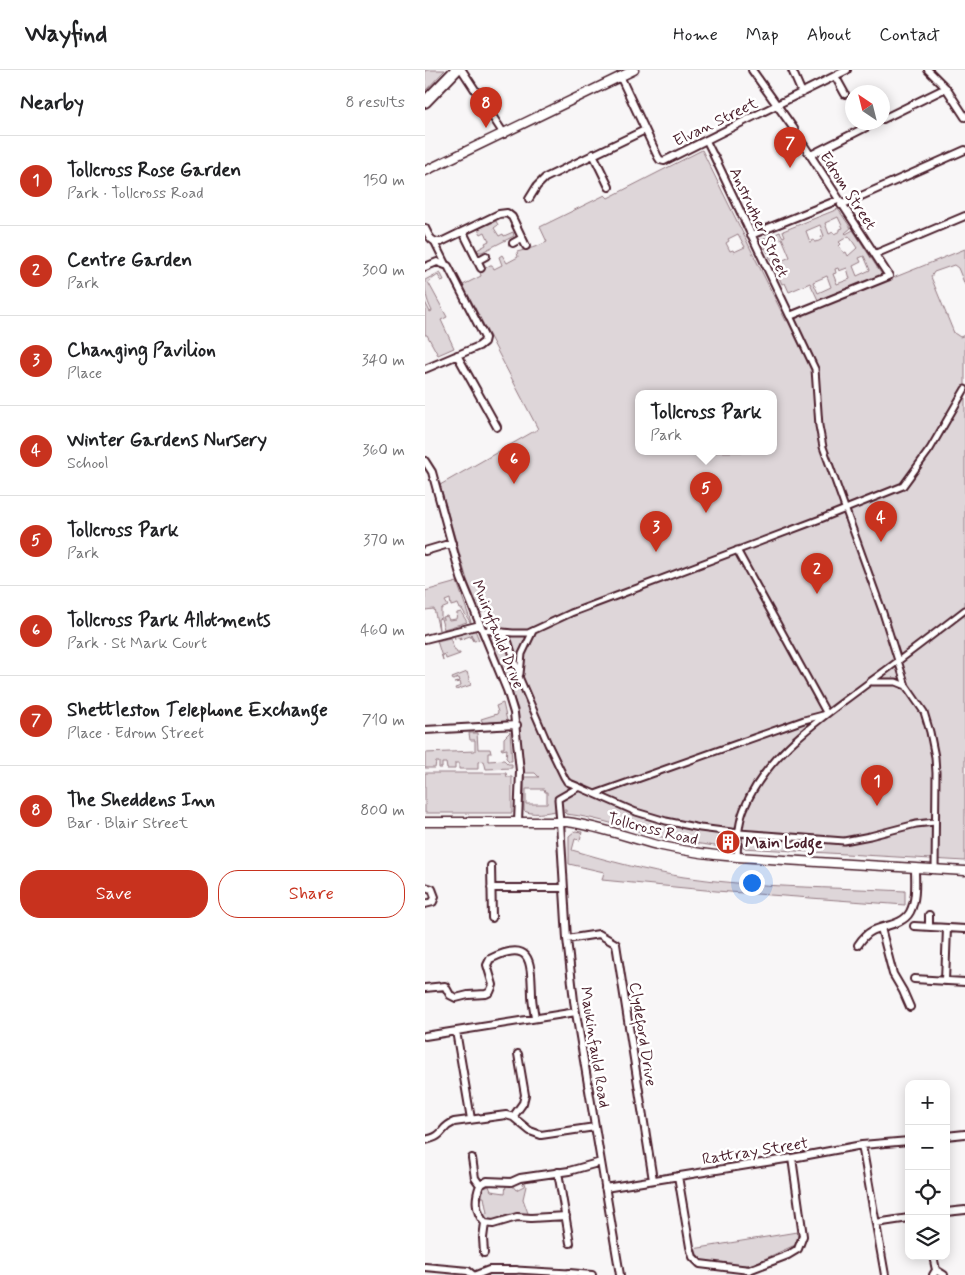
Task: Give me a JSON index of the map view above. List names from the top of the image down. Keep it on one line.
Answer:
{"streets":{"street":["Elvan Street","Edrom Street","Anstruther Street","Muiryfauld Drive","Tollcross Road","Clydeford Drive","Maukinfauld Road","Rattray Street"]},"crossings":[["Elvan Street","Edrom Street"],["Elvan Street","Anstruther Street"],["Edrom Street","Anstruther Street"],["Muiryfauld Drive","Tollcross Road"],["Tollcross Road","Maukinfauld Road"],["Clydeford Drive","Maukinfauld Road"],["Clydeford Drive","Rattray Street"],["Maukinfauld Road","Rattray Street"]],"places":{"building":["Main Lodge"]},"north":"top left","page":{"header":"Wayfind","nav":["Home","Map","About","Contact"],"heading":["Nearby","8 results"],"pins":["8","7","6","5","4","3","2","1"],"list":[{"mark":"1","name":"Tollcross Rose Garden","note":"Park · Tollcross Road","value":"150 m"},{"mark":"2","name":"Centre Garden","note":"Park","value":"300 m"},{"mark":"3","name":"Changing Pavilion","note":"Place","value":"340 m"},{"mark":"4","name":"Winter Gardens Nursery","note":"School","value":"360 m"},{"mark":"5","name":"Tollcross Park","note":"Park","value":"370 m"},{"mark":"6","name":"Tollcross Park Allotments","note":"Park · St Mark Court","value":"460 m"},{"mark":"7","name":"Shettleston Telephone Exchange","note":"Place · Edrom Street","value":"710 m"},{"mark":"8","name":"The Sheddens Inn","note":"Bar · Blair Street","value":"800 m"}],"popup":["Tollcross Park","Park"],"buttons":["Save","Share"],"map_buttons":["+","−"]}}
